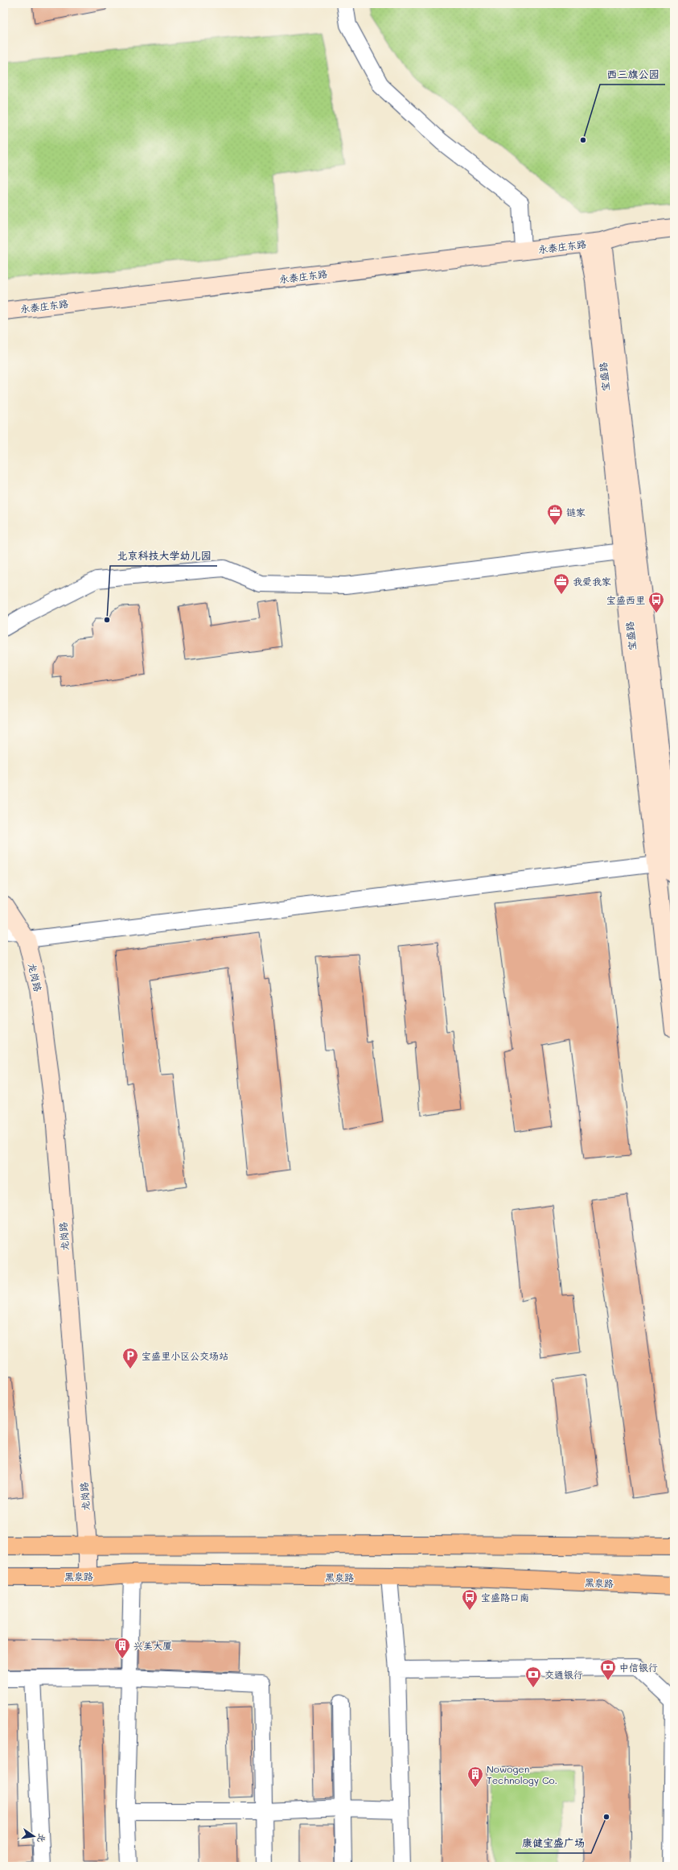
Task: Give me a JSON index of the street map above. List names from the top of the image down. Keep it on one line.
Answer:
{"streets":{"main road":["黑泉路"],"street":["永泰庄东路","宝盛路","龙岗路"]},"crossings":[["永泰庄东路","宝盛路"],["龙岗路","黑泉路"]],"places":{"other":["西三旗公园","北京科技大学幼儿园","康健宝盛广场"],"office":["链家","我爱我家"],"bus stop":["宝盛西里","宝盛路口南"],"parking":["宝盛里小区公交场站"],"building":["兴美大厦","Nowogen Technology Co."],"bank":["中信银行","交通银行"]},"north":"right"}
